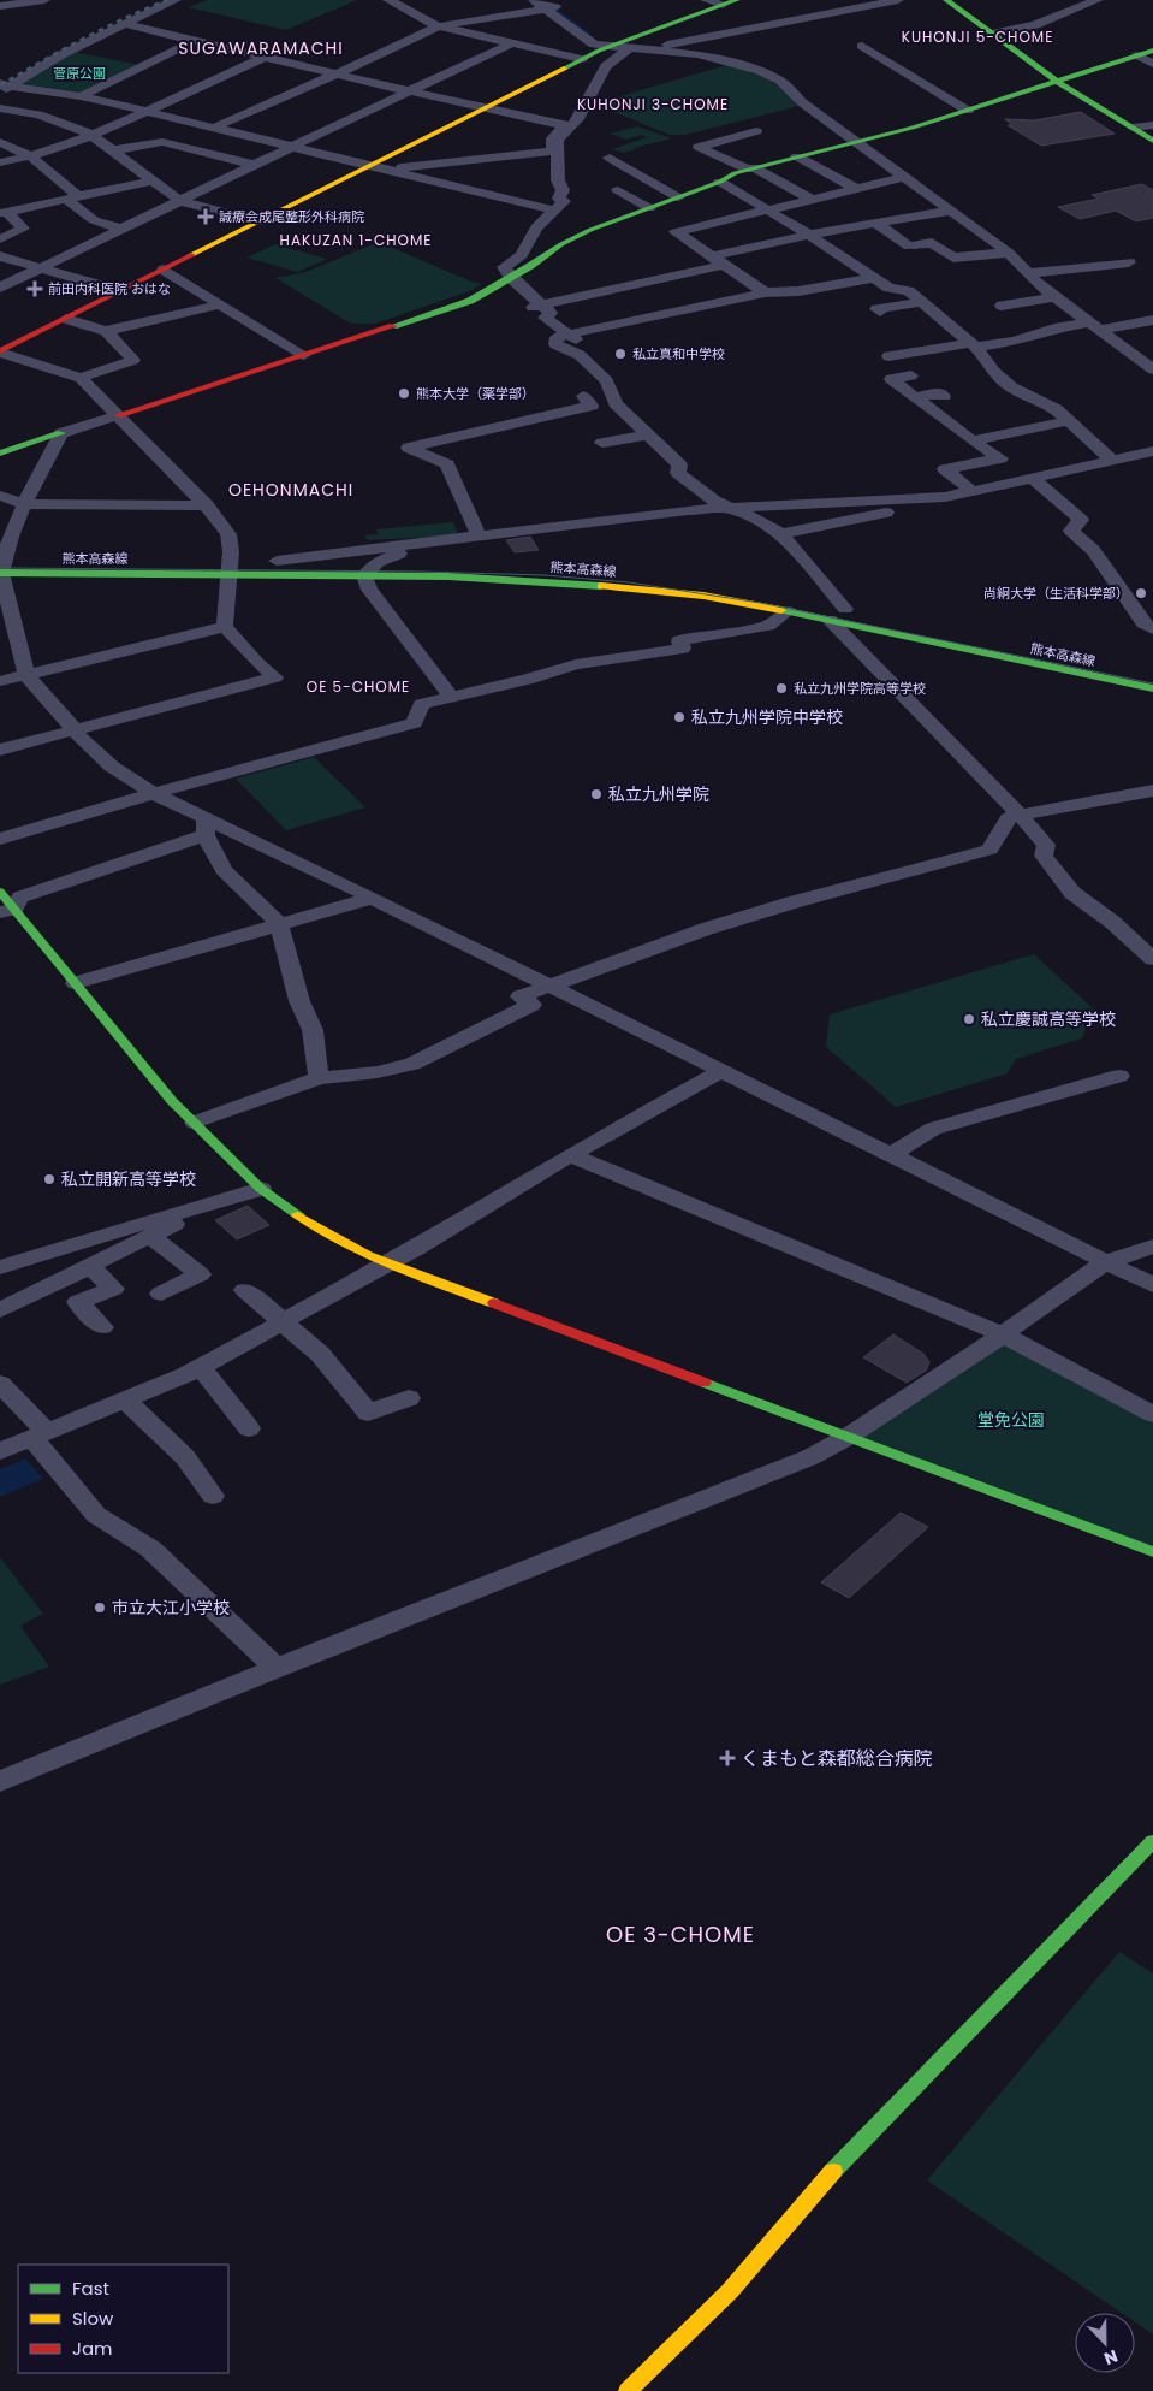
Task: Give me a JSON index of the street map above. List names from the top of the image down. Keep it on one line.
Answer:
{"streets":{"street":["熊本高森線"]},"districts":["KUHONJI 5-CHOME","SUGAWARAMACHI","KUHONJI 3-CHOME","HAKUZAN 1-CHOME","OEHONMACHI","OE 5-CHOME","OE 3-CHOME"],"parks":["菅原公園","堂免公園"],"places":{"health":["誠療会成尾整形外科病院","前田内科医院 おはな","くまもと森都総合病院"],"other":["私立真和中学校","熊本大学（薬学部）","尚絅大学（生活科学部）","私立九州学院高等学校","私立九州学院中学校","私立九州学院","私立慶誠高等学校","私立開新高等学校","市立大江小学校"]},"legend":["Fast","Slow","Jam"],"north":"bottom"}
